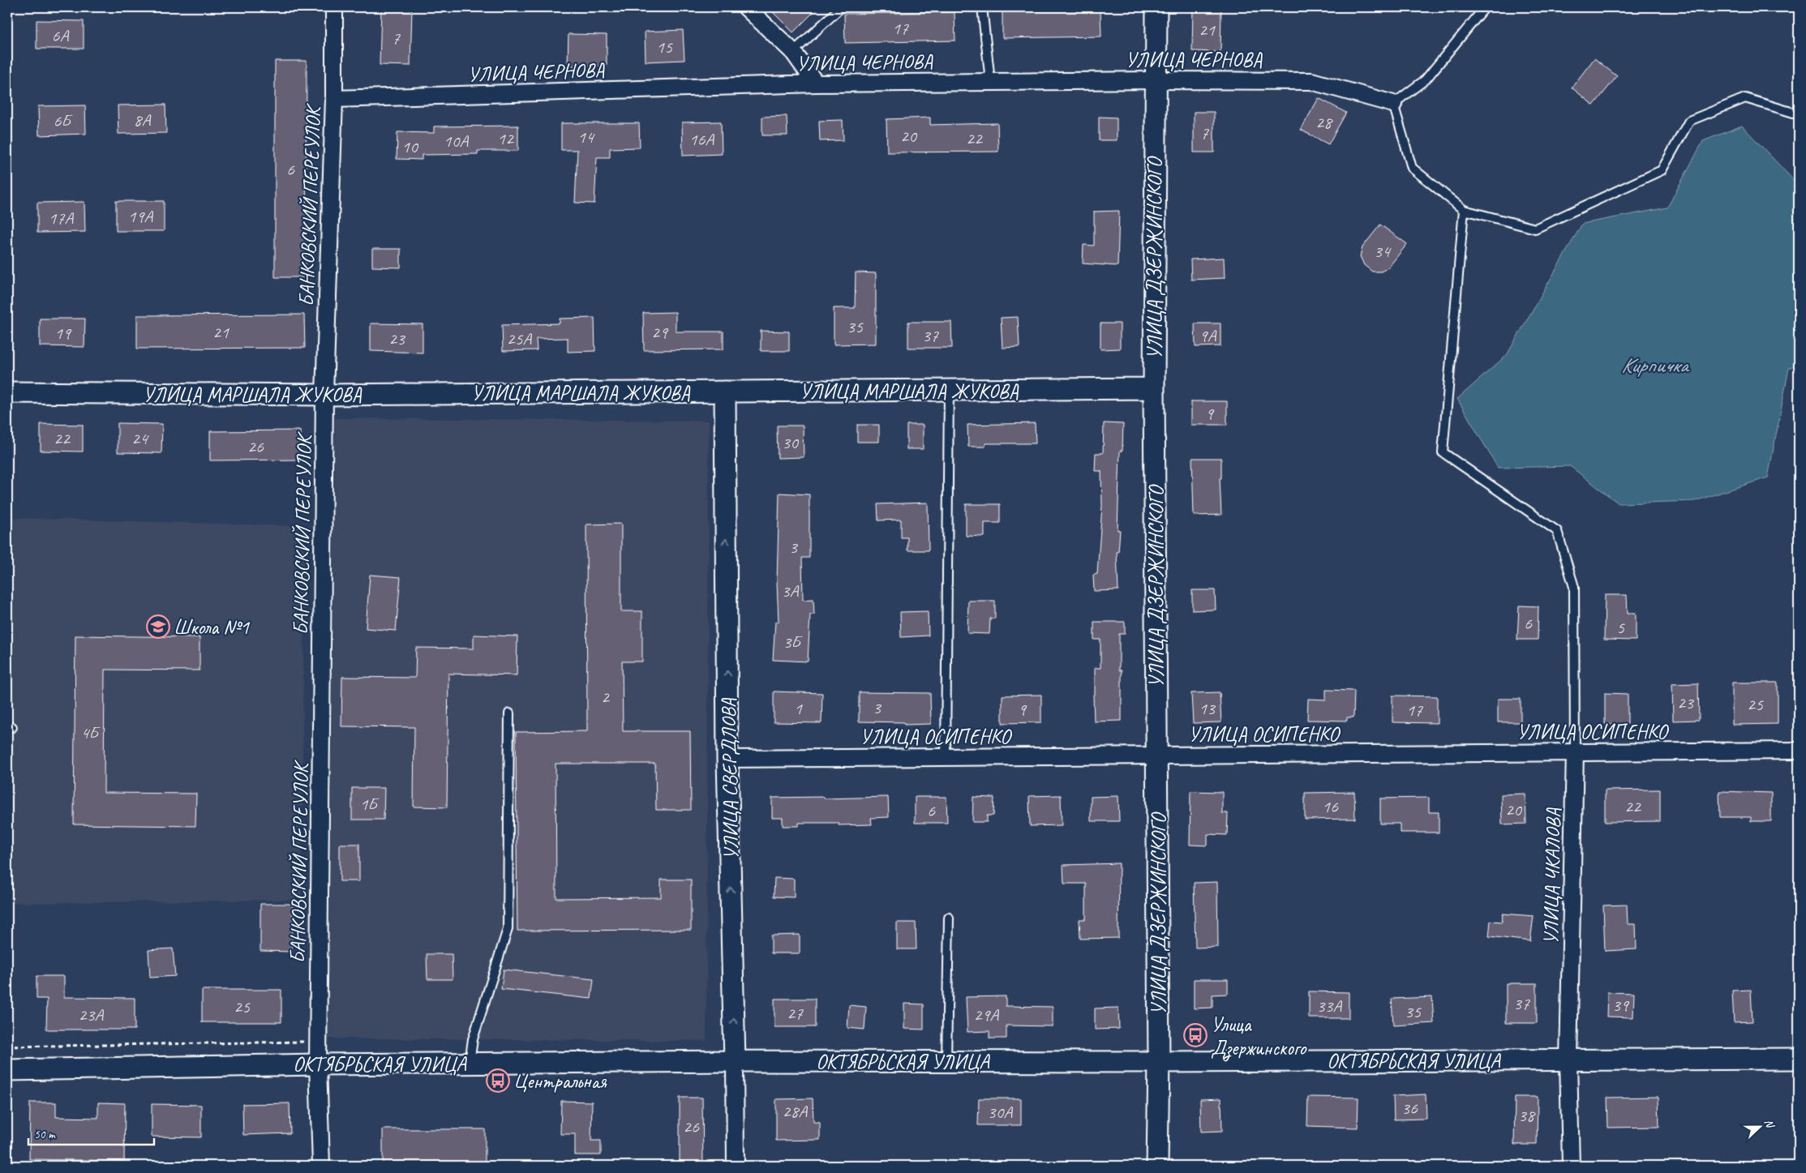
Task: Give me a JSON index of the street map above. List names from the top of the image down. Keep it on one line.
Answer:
{"streets":{"street":["УЛИЦА ЧЕРНОВА","БАНКОВСКИЙ ПЕРЕУЛОК","УЛИЦА ДЗЕРЖИНСКОГО","УЛИЦА МАРШАЛА ЖУКОВА","УЛИЦА ОСИПЕНКО","УЛИЦА СВЕРДЛОВА","УЛИЦА ЧКАЛОВА","ОКТЯБРЬСКАЯ УЛИЦА"]},"crossings":[["УЛИЦА ЧЕРНОВА","БАНКОВСКИЙ ПЕРЕУЛОК"],["УЛИЦА ЧЕРНОВА","УЛИЦА ДЗЕРЖИНСКОГО"],["БАНКОВСКИЙ ПЕРЕУЛОК","УЛИЦА МАРШАЛА ЖУКОВА"],["БАНКОВСКИЙ ПЕРЕУЛОК","ОКТЯБРЬСКАЯ УЛИЦА"],["УЛИЦА ДЗЕРЖИНСКОГО","УЛИЦА МАРШАЛА ЖУКОВА"],["УЛИЦА ДЗЕРЖИНСКОГО","УЛИЦА ОСИПЕНКО"],["УЛИЦА ДЗЕРЖИНСКОГО","ОКТЯБРЬСКАЯ УЛИЦА"],["УЛИЦА МАРШАЛА ЖУКОВА","УЛИЦА СВЕРДЛОВА"],["УЛИЦА ОСИПЕНКО","УЛИЦА СВЕРДЛОВА"],["УЛИЦА ОСИПЕНКО","УЛИЦА ЧКАЛОВА"],["УЛИЦА СВЕРДЛОВА","ОКТЯБРЬСКАЯ УЛИЦА"],["УЛИЦА ЧКАЛОВА","ОКТЯБРЬСКАЯ УЛИЦА"]],"one_way":["УЛИЦА СВЕРДЛОВА"],"water":["Кирпичка"],"places":{"school or university":["Школа №1"],"bus stop":["Улица Дзержинского","Центральная"]},"house_numbers":["17","21","6А","7","15","8А","6Б","28","7","20","14","12","22","16А","10А","10","6","19А","17А","34","35","21","29","19","37","9А","23","25А","9","22","24","30","26","3","3А","6","5","3Б","2","23","25","3","1","13","9","17","4Б","1Б","16","22","20","6","37","39","33А","25","35","27","23А","29А","36","28А","30А","38","26"],"scale_bar":"50 m","north":"right"}
